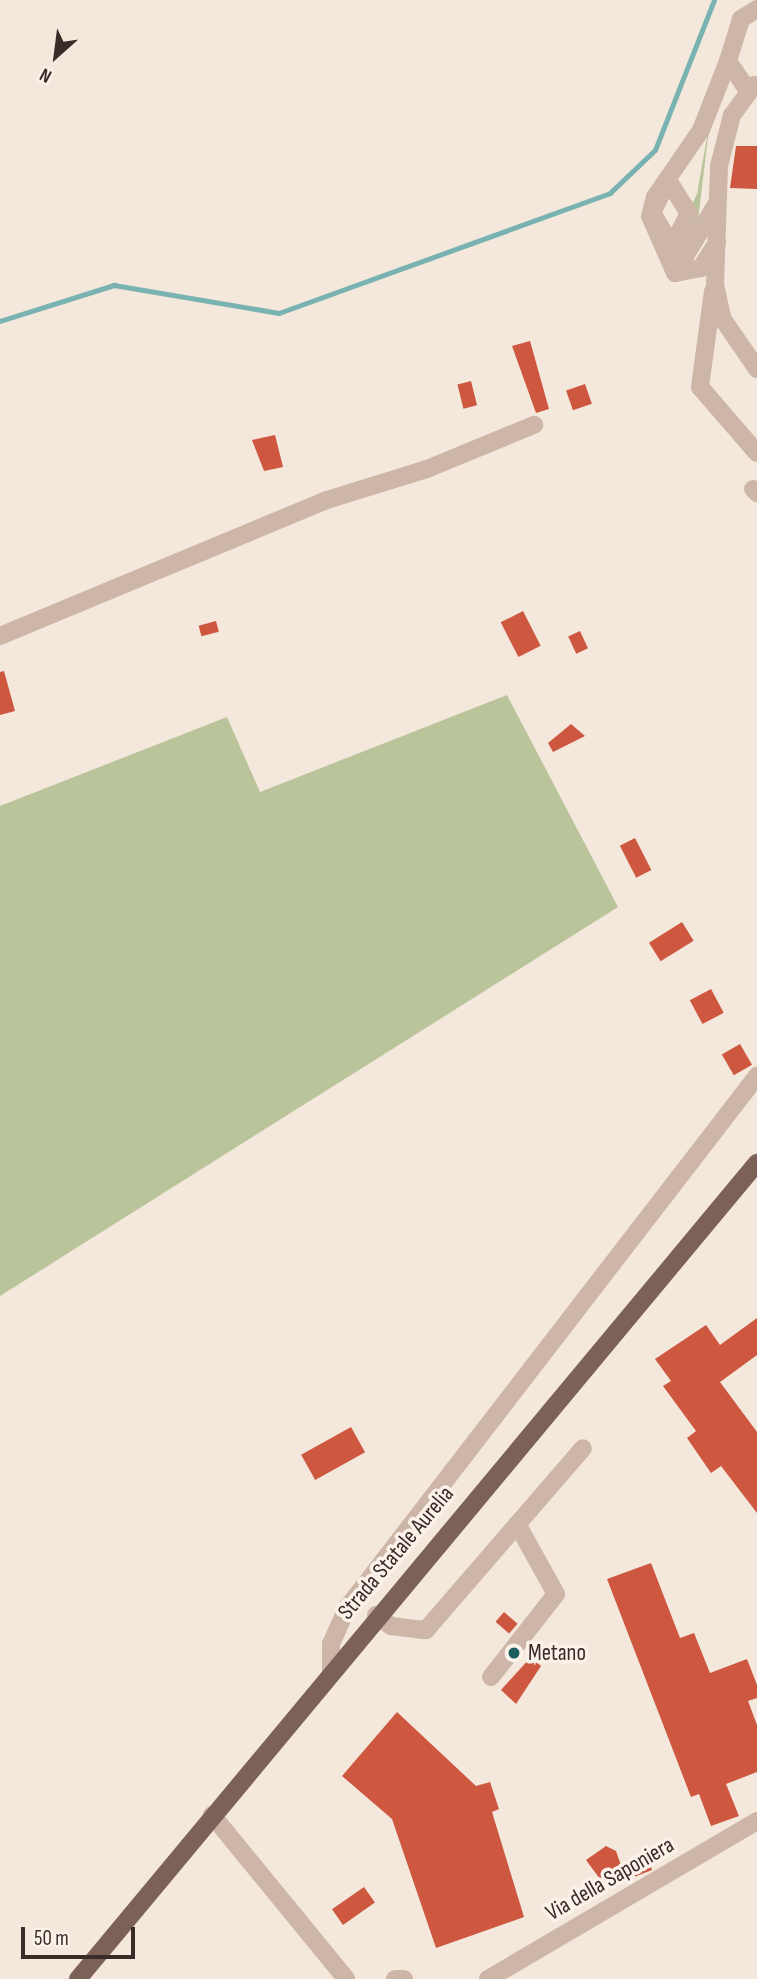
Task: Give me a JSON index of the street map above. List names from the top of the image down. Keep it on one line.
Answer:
{"streets":{"main road":["Strada Statale Aurelia"],"street":["Via della Saponiera"]},"places":["Metano"],"scale_bar":"50 m","north":"bottom left"}
